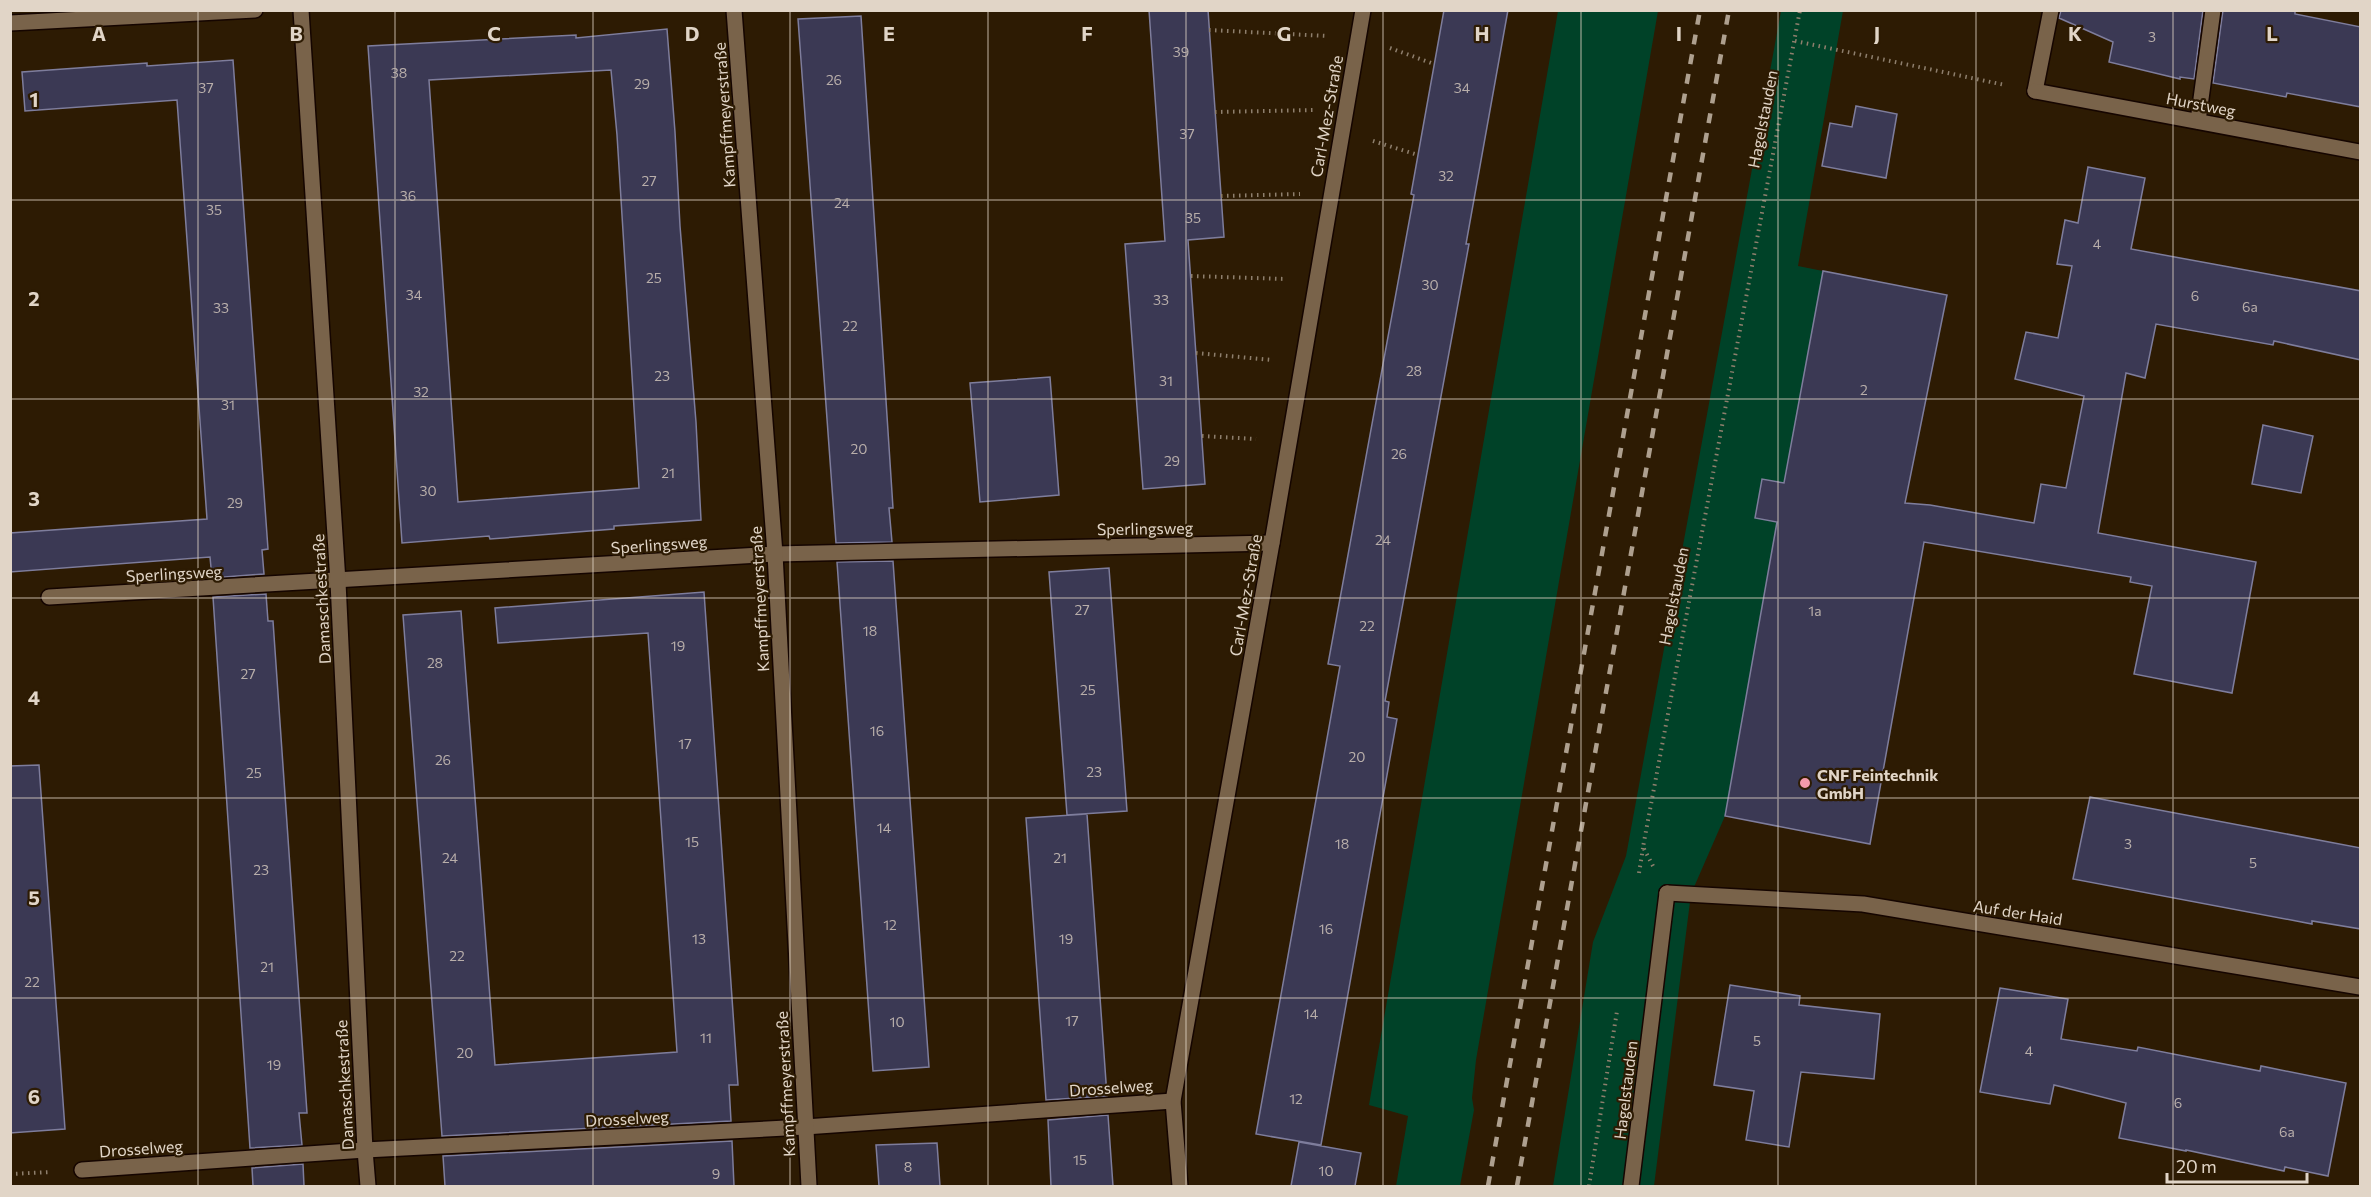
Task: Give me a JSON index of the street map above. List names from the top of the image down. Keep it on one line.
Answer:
{"streets":{"street":["Hurstweg","Kampffmeyerstraße","Carl-Mez-Straße","Hagelstauden","Sperlingsweg","Damaschkestraße","Auf der Haid","Drosselweg"]},"crossings":[["Kampffmeyerstraße","Sperlingsweg"],["Kampffmeyerstraße","Drosselweg"],["Carl-Mez-Straße","Sperlingsweg"],["Carl-Mez-Straße","Drosselweg"],["Hagelstauden","Auf der Haid"],["Sperlingsweg","Damaschkestraße"],["Damaschkestraße","Drosselweg"]],"places":["CNF Feintechnik GmbH"],"house_numbers":["3","39","38","26","29","37","34","37","32","27","36","24","35","35","4","25","30","34","6","33","6a","33","22","28","23","31","2","32","31","20","26","29","21","30","29","24","27","1a","22","18","19","28","27","25","16","17","20","26","23","25","14","15","18","3","24","21","5","23","12","16","13","19","22","21","22","14","17","10","11","5","4","20","19","12","6","6a","15","8","10","9"],"scale_bar":"20 m","grid":{"columns":["A","B","C","D","E","F","G","H","I","J","K","L"],"rows":["1","2","3","4","5","6"]}}
